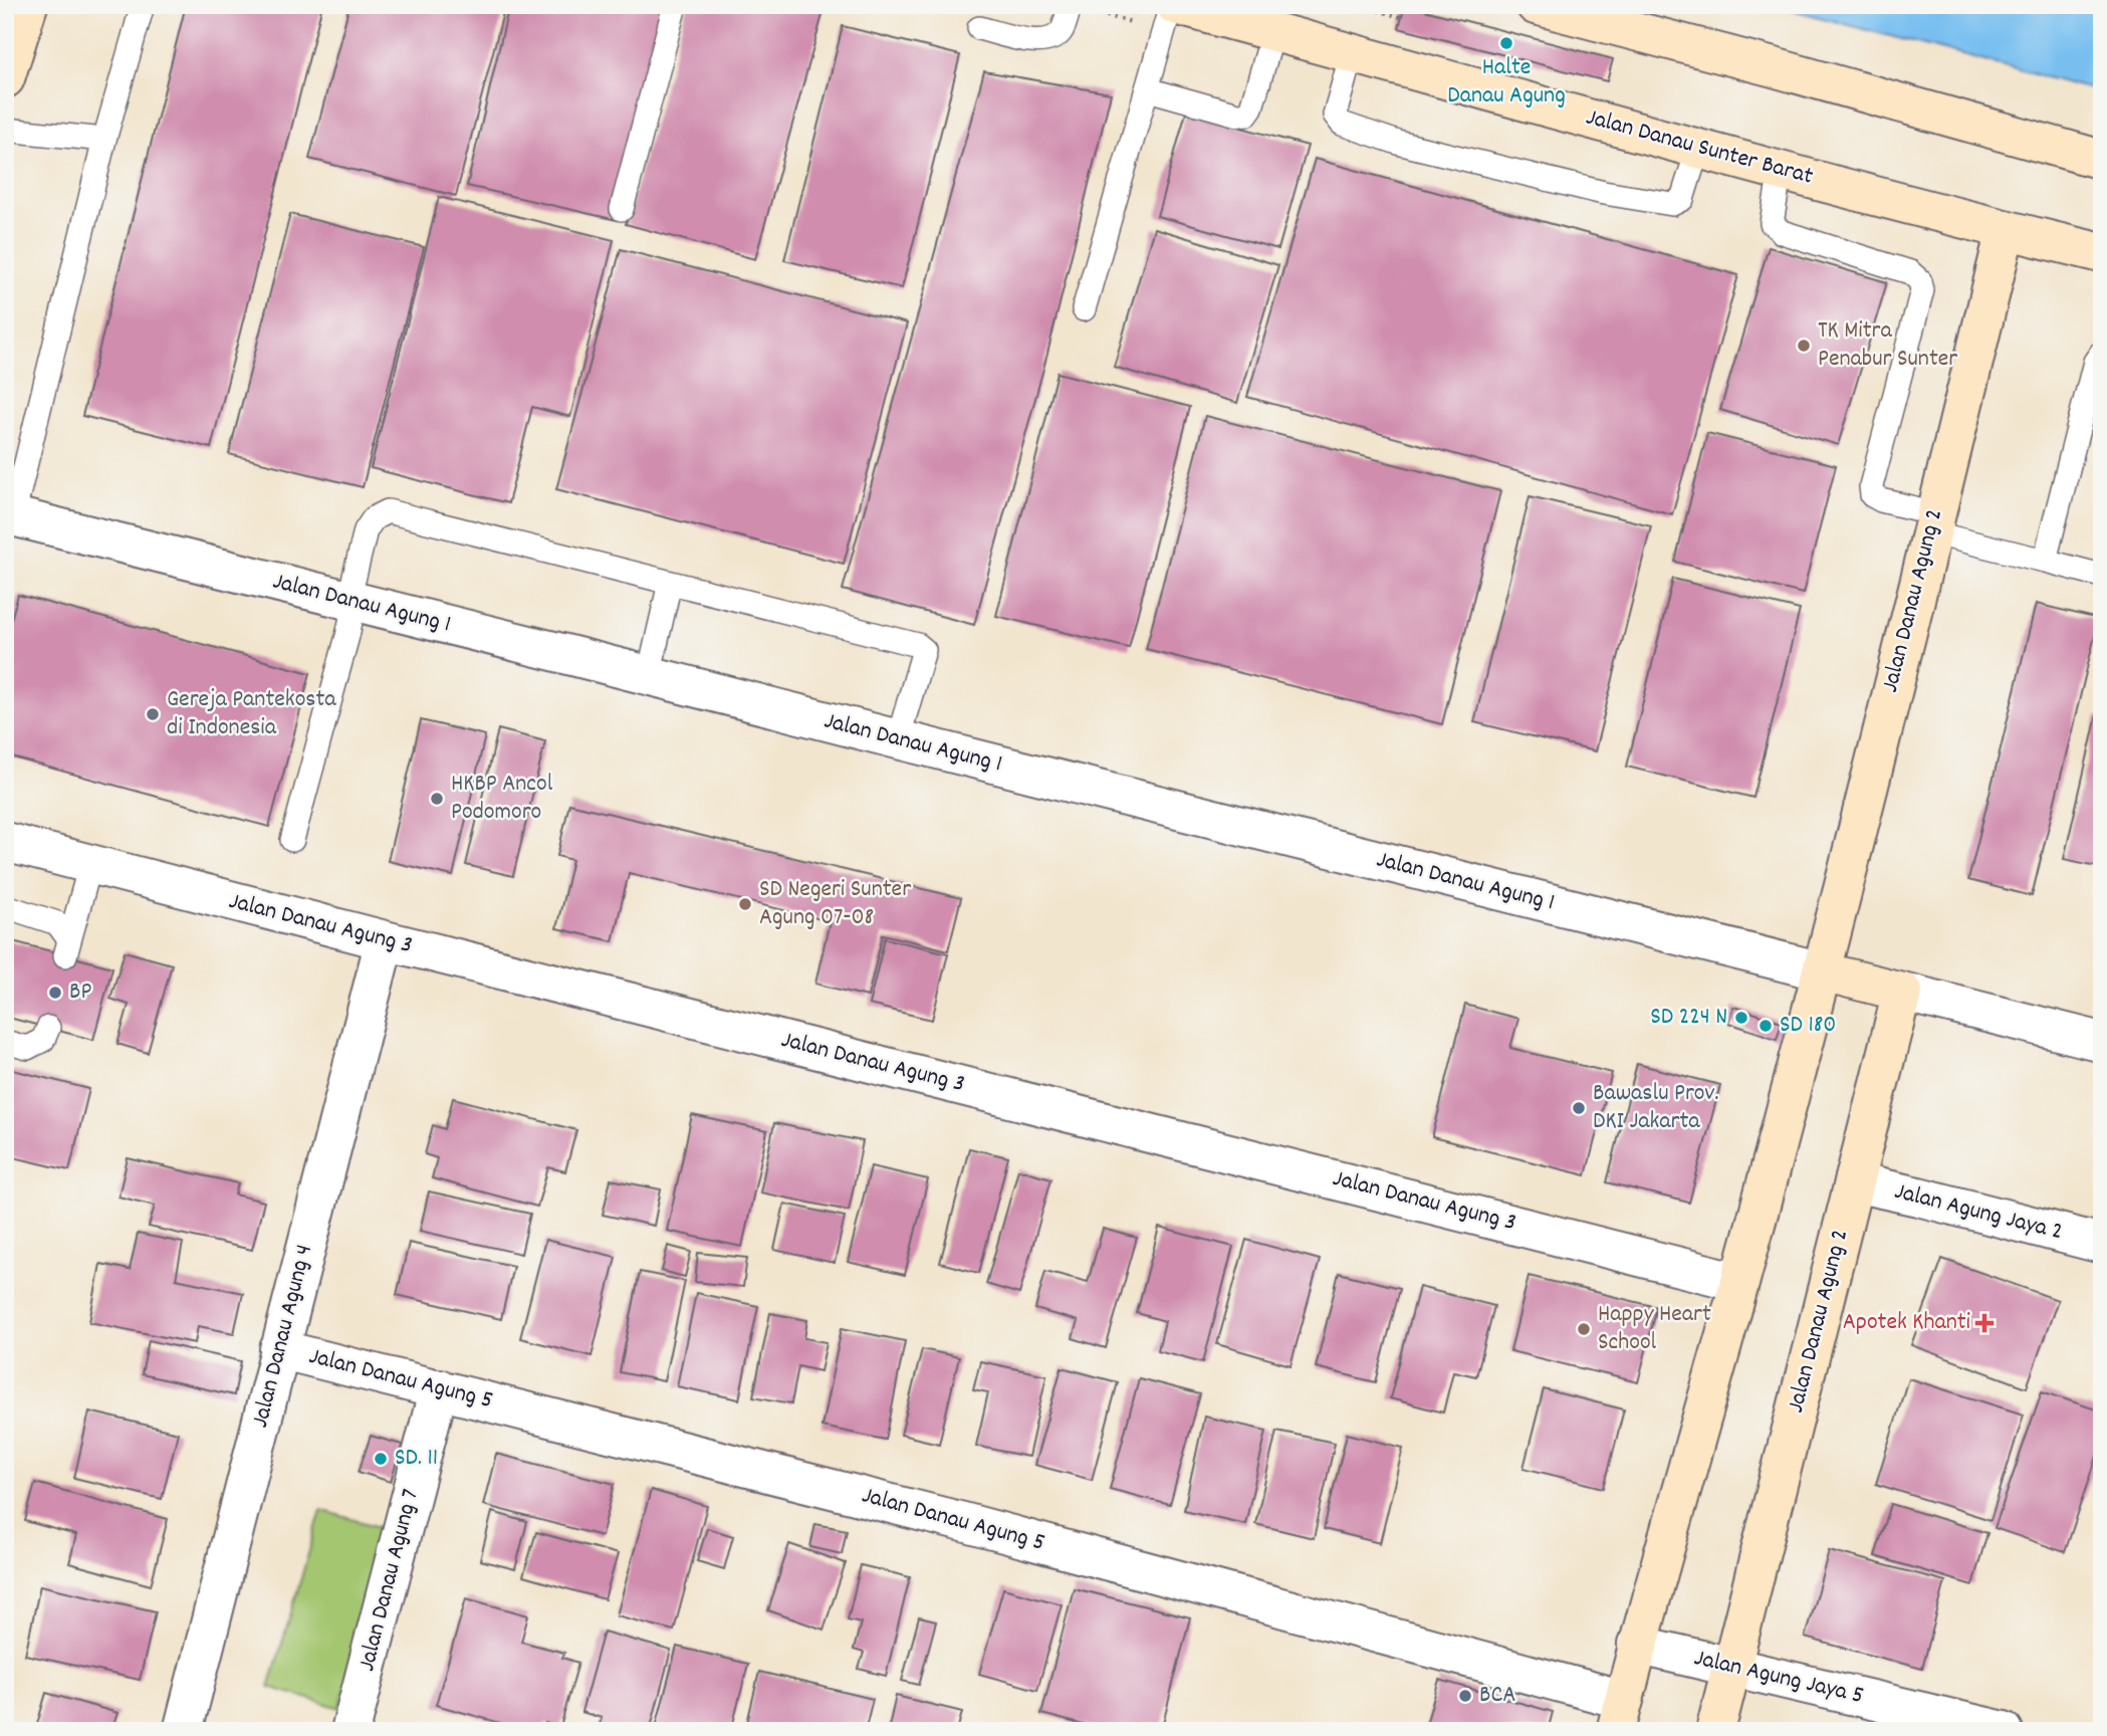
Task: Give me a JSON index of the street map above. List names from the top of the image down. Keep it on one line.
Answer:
{"streets":{"street":["Jalan Danau Sunter Barat","Jalan Danau Agung 2","Jalan Danau Agung 1","Jalan Danau Agung 3","Jalan Agung Jaya 2","Jalan Danau Agung 4","Jalan Danau Agung 5","Jalan Danau Agung 7","Jalan Agung Jaya 5"]},"crossings":[["Jalan Danau Sunter Barat","Jalan Danau Agung 2"],["Jalan Danau Agung 2","Jalan Danau Agung 1"],["Jalan Danau Agung 2","Jalan Danau Agung 3"],["Jalan Danau Agung 2","Jalan Agung Jaya 2"],["Jalan Danau Agung 2","Jalan Danau Agung 5"],["Jalan Danau Agung 2","Jalan Agung Jaya 5"],["Jalan Danau Agung 3","Jalan Danau Agung 4"],["Jalan Danau Agung 4","Jalan Danau Agung 5"],["Jalan Danau Agung 5","Jalan Danau Agung 7"]],"places":{"other":["Halte Danau Agung","TK Mitra Penabur Sunter","Gereja Pantekosta di Indonesia","HKBP Ancol Podomoro","SD Negeri Sunter Agung 07-08","BP","SD 224 N","SD 180","Bawaslu Prov. DKI Jakarta","Happy Heart School","SD. 11","BCA"],"health":["Apotek Khanti"]}}
